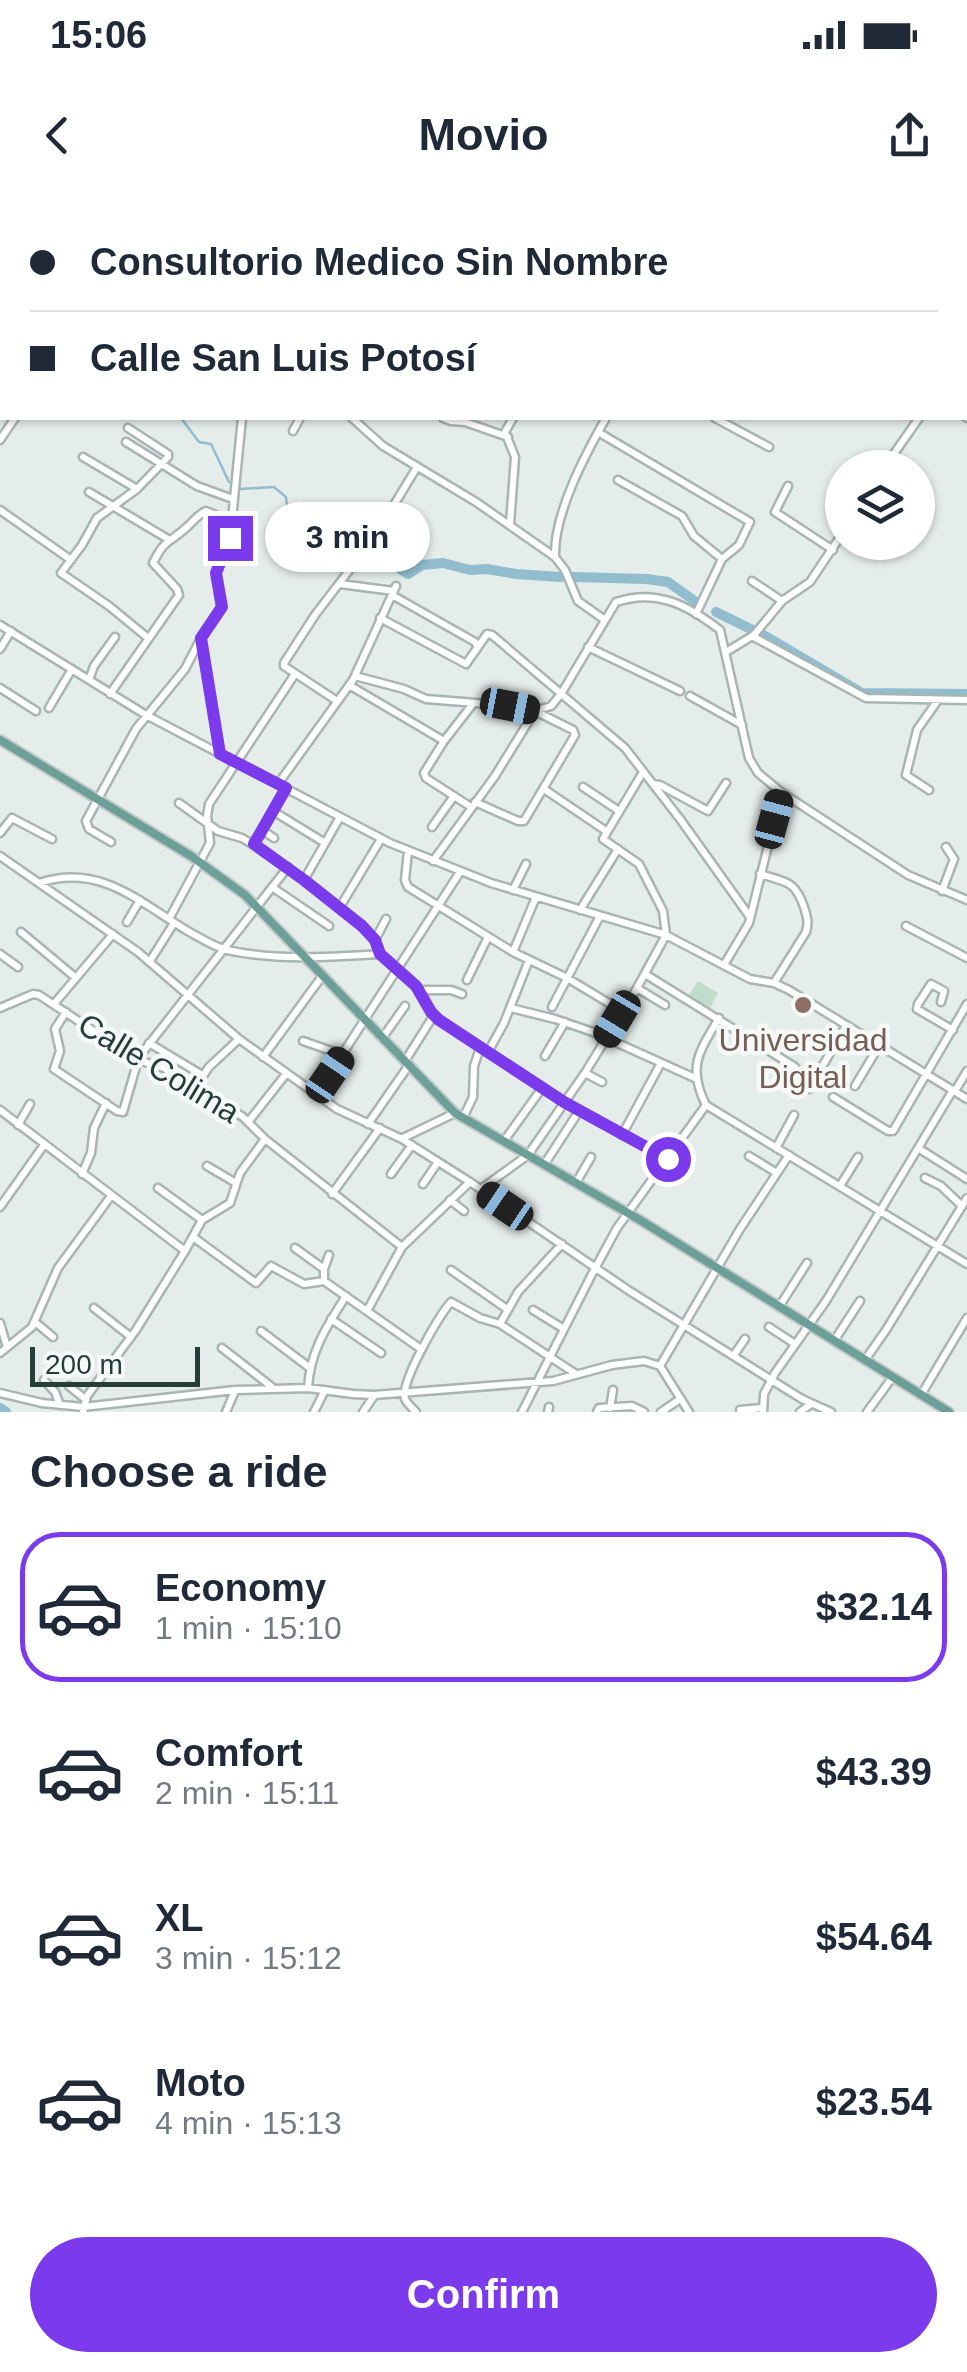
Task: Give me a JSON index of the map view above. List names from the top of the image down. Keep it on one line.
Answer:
{"streets":{"street":["Calle Colima"]},"places":["Universidad Digital"],"scale_bar":"200 m","page":{"status":"15:06","header":"Movio","banner":["Consultorio Medico Sin Nombre","Calle San Luis Potosí"],"bubble":"3 min","scale":"200 m","heading":"Choose a ride","list":[{"name":"Economy","note":"1 min · 15:10","value":"$32.14"},{"name":"Comfort","note":"2 min · 15:11","value":"$43.39"},{"name":"XL","note":"3 min · 15:12","value":"$54.64"},{"name":"Moto","note":"4 min · 15:13","value":"$23.54"}],"buttons":"Confirm"}}
